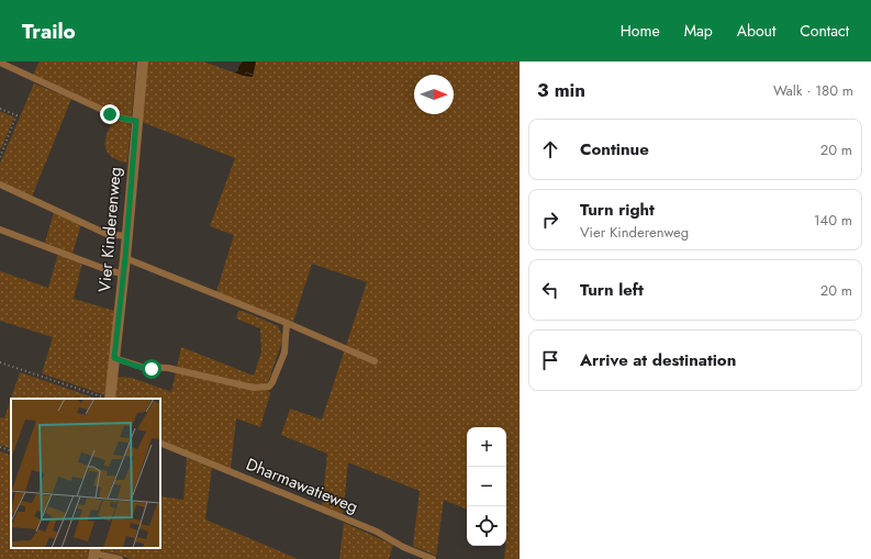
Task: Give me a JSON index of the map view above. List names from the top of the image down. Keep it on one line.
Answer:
{"streets":{"street":["Vier Kinderenweg"],"lane":["Dharmawatieweg"]},"north":"right","page":{"header":"Trailo","nav":["Home","Map","About","Contact"],"heading":["3 min","Walk · 180 m"],"list":[["Continue","20 m"],["Turn right","Vier Kinderenweg","140 m"],["Turn left","20 m"],"Arrive at destination"],"map_buttons":["+","−"]}}
